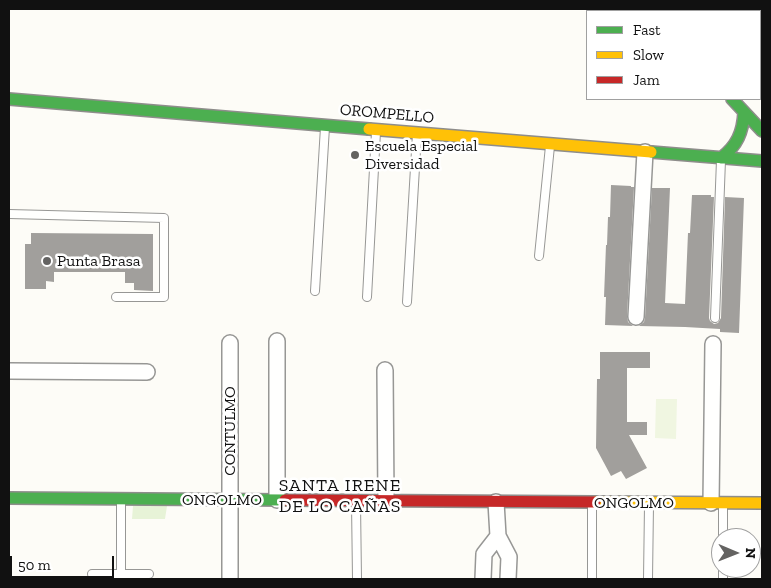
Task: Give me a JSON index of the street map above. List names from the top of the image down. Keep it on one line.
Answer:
{"streets":{"street":["OROMPELLO","CONTULMO","ONGOLMO"]},"crossings":[["CONTULMO","ONGOLMO"]],"districts":["SANTA IRENE DE LO CAÑAS"],"places":["Escuela Especial Diversidad","Punta Brasa"],"legend":["Fast","Slow","Jam"],"scale_bar":"50 m","north":"right"}
